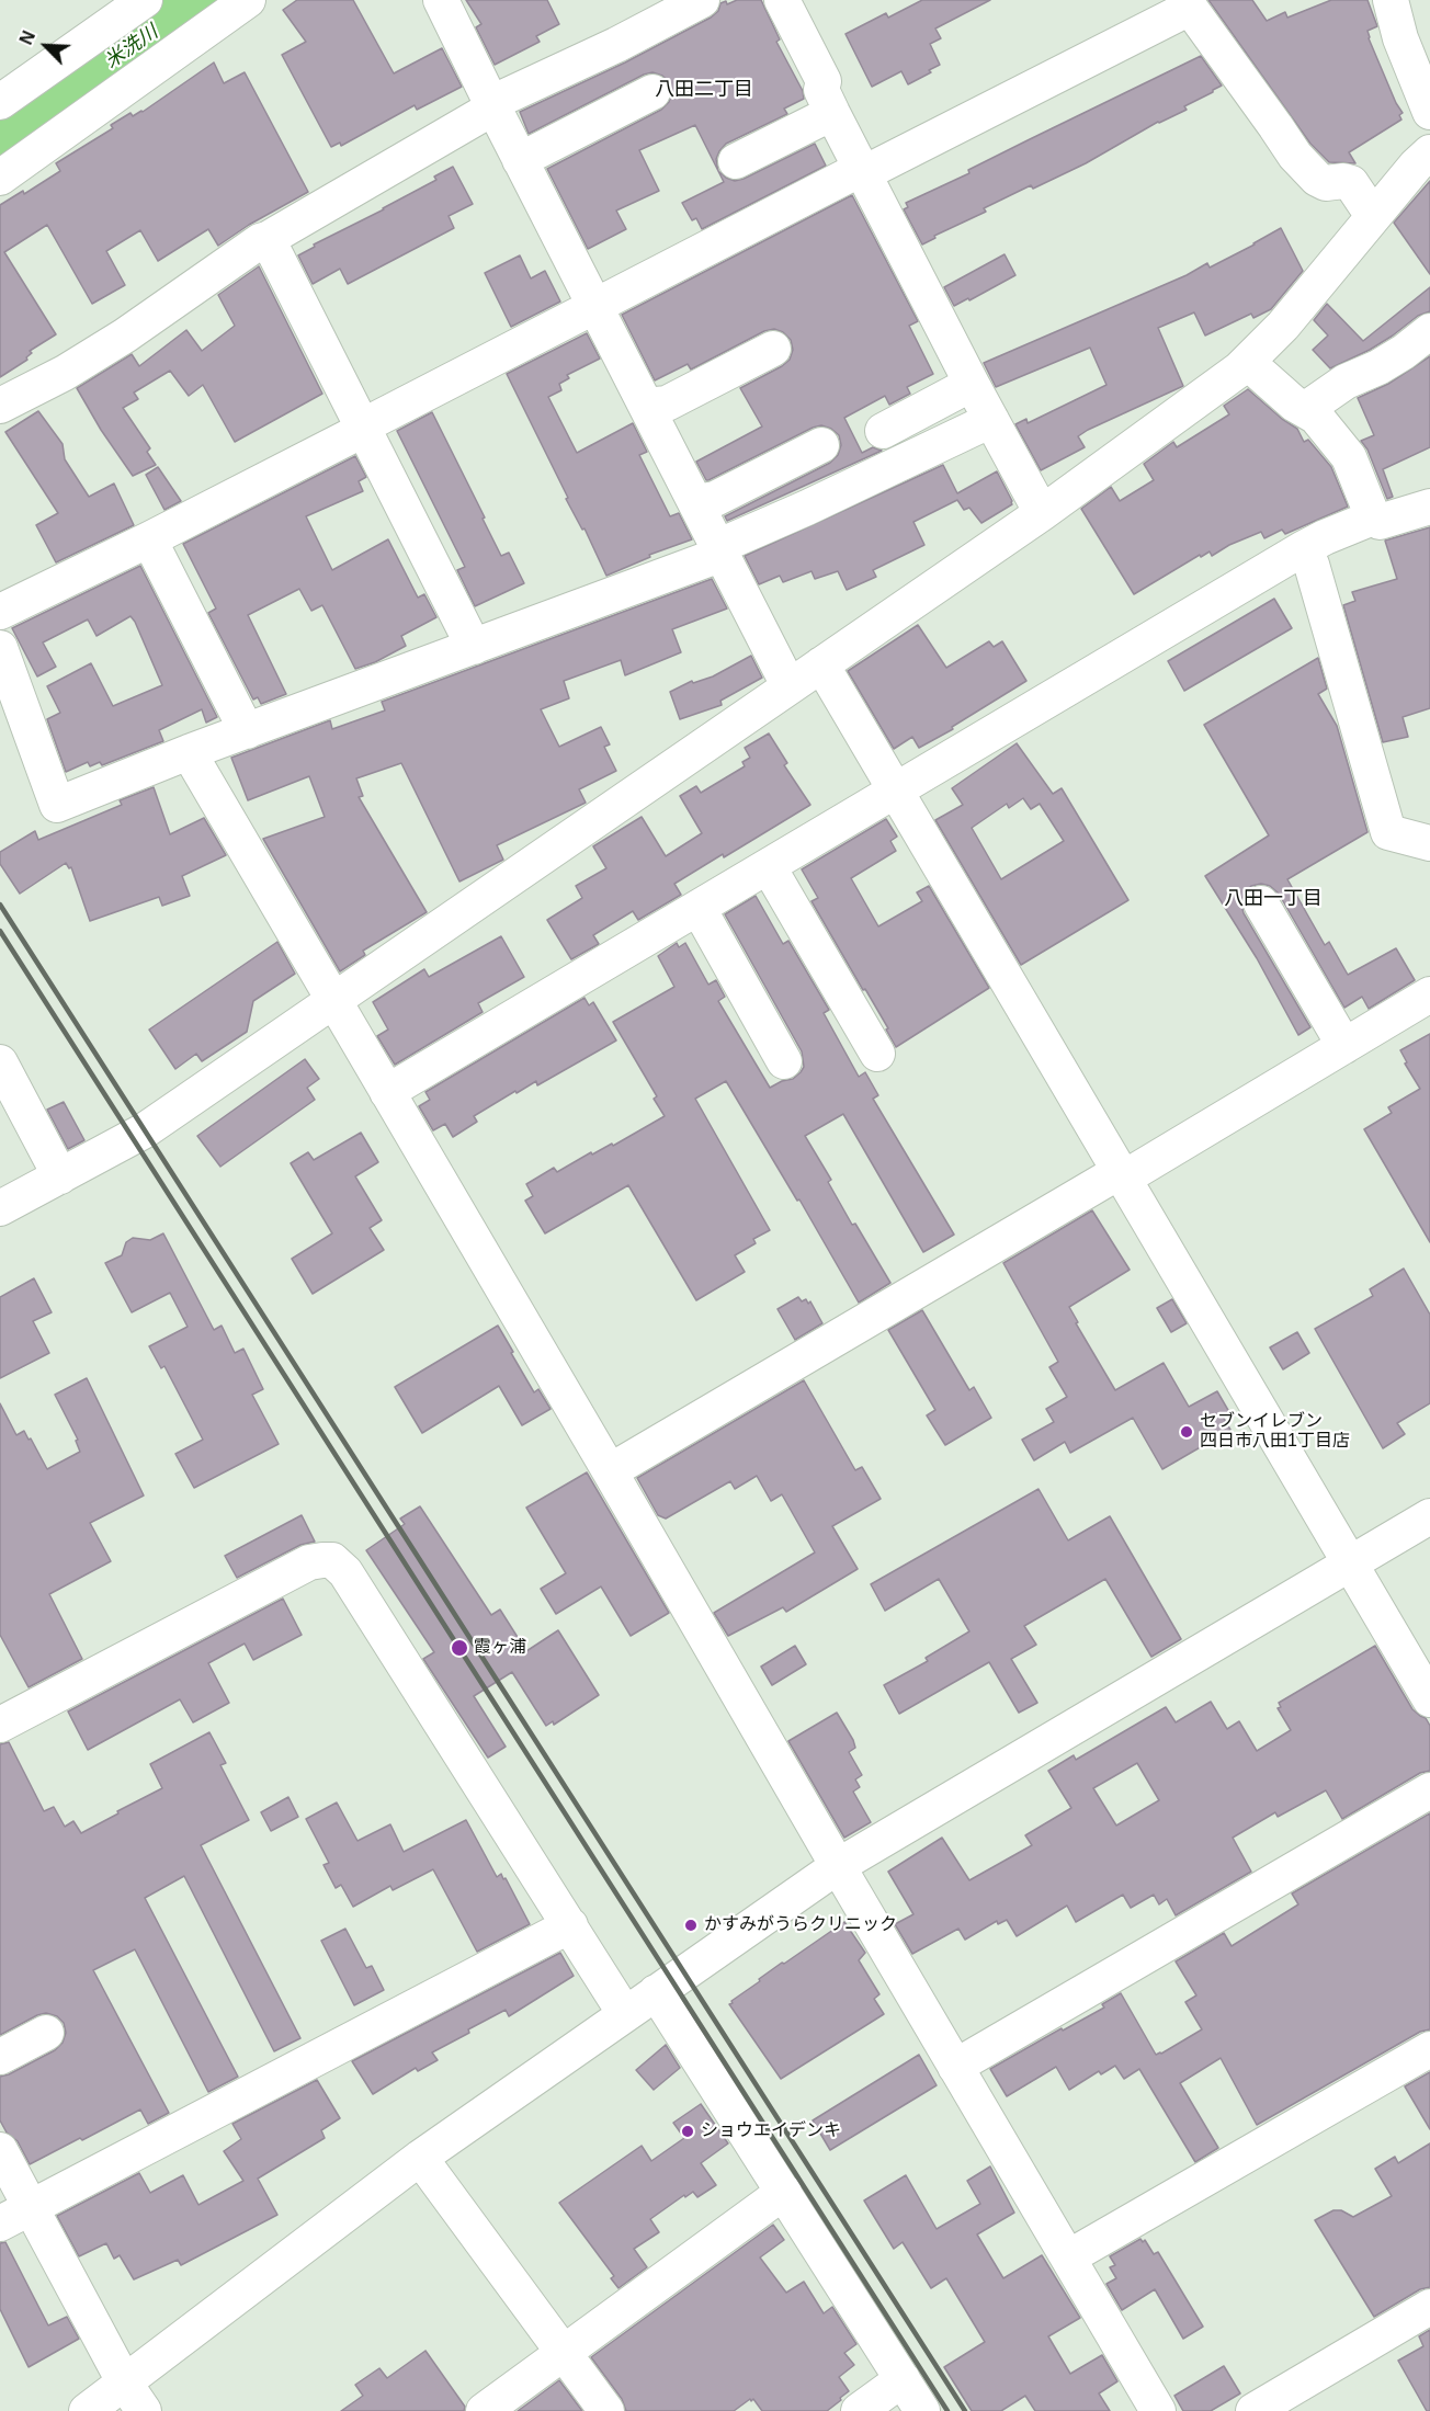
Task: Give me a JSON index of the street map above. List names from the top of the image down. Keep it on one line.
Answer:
{"districts":["八田二丁目","八田一丁目"],"water":["米洗川"],"places":["セブンイレブン 四日市八田1丁目店","霞ヶ浦","かすみがうらクリニック","ショウエイデンキ"],"north":"top left"}
